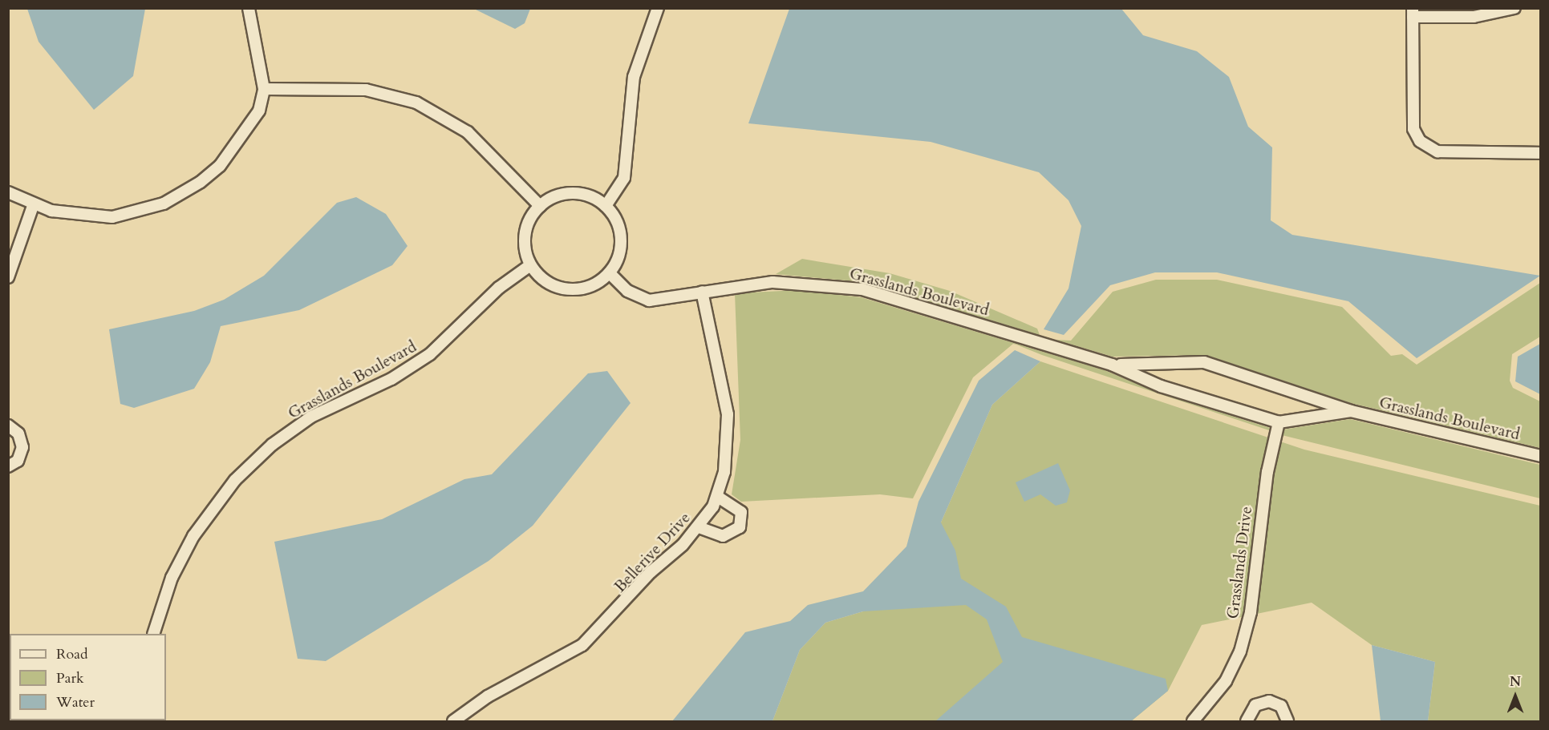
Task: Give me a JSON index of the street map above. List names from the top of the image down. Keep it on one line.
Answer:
{"streets":{"street":["Grasslands Boulevard","Bellerive Drive","Grasslands Drive"]},"crossings":[["Grasslands Boulevard","Bellerive Drive"],["Grasslands Boulevard","Grasslands Drive"]],"legend":["Road","Park","Water"],"north":"top"}
